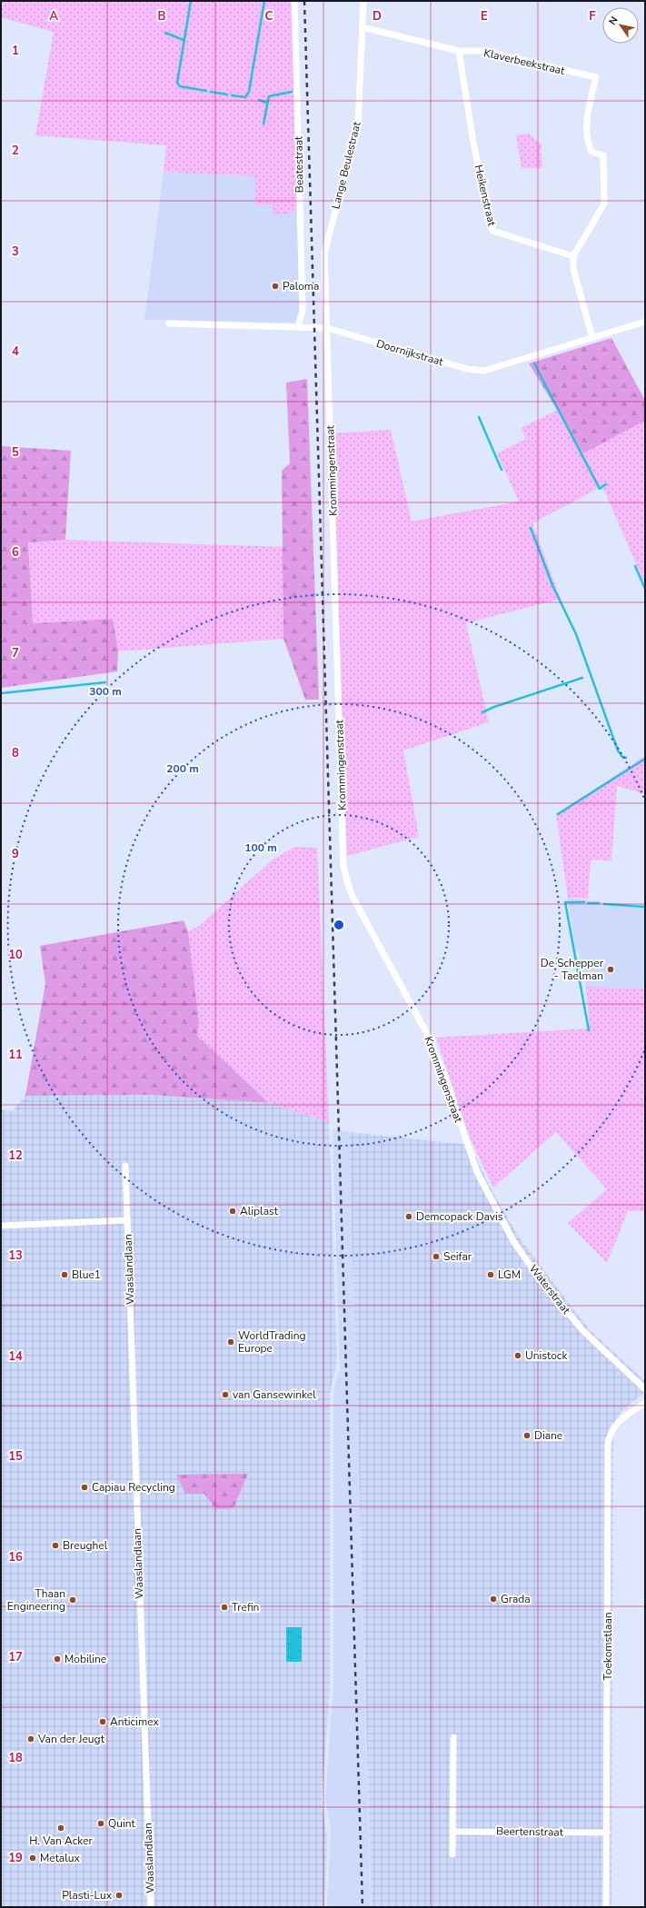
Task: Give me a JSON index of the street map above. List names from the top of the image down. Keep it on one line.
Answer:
{"streets":{"street":["Klaverbeekstraat","Beatestraat","Lange Beulestraat","Heikenstraat","Doornijkstraat","Krommingenstraat","Waaslandlaan","Waterstraat","Toekomstlaan","Beertenstraat"]},"crossings":[["Klaverbeekstraat","Lange Beulestraat"],["Klaverbeekstraat","Heikenstraat"],["Beatestraat","Doornijkstraat"],["Lange Beulestraat","Doornijkstraat"],["Lange Beulestraat","Krommingenstraat"],["Doornijkstraat","Krommingenstraat"],["Krommingenstraat","Waterstraat"],["Toekomstlaan","Beertenstraat"]],"places":["Paloma","De Schepper - Taelman","Aliplast","Demcopack Davis","Seifar","Blue1","LGM","WorldTrading Europe","Unistock","van Gansewinkel","Diane","Capiau Recycling","Breughel","Grada","Thaan Engineering","Trefin","Mobiline","Anticimex","Van der Jeugt","Quint","H. Van Acker","Metalux","Plasti-Lux"],"north":"top left","grid":{"columns":["A","B","C","D","E","F"],"rows":["1","2","3","4","5","6","7","8","9","10","11","12","13","14","15","16","17","18","19"]},"rings":["300 m","200 m","100 m"]}
